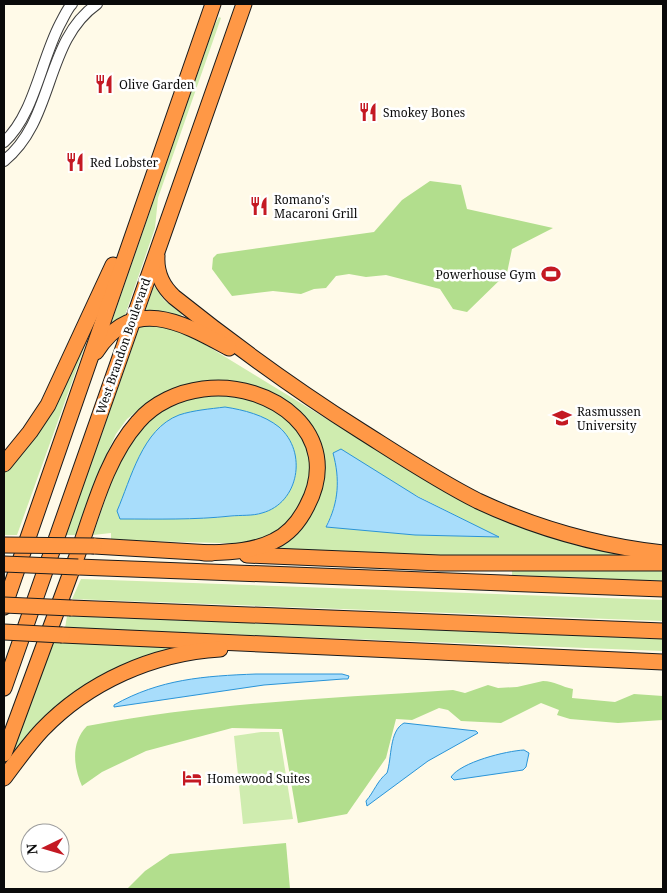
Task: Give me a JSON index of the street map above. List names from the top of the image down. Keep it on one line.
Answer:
{"streets":{"highway":["West Brandon Boulevard"]},"places":{"restaurant":["Olive Garden","Smokey Bones","Red Lobster","Romano's Macaroni Grill"],"sports":["Powerhouse Gym"],"school or university":["Rasmussen University"],"hotel":["Homewood Suites"]},"north":"left"}
